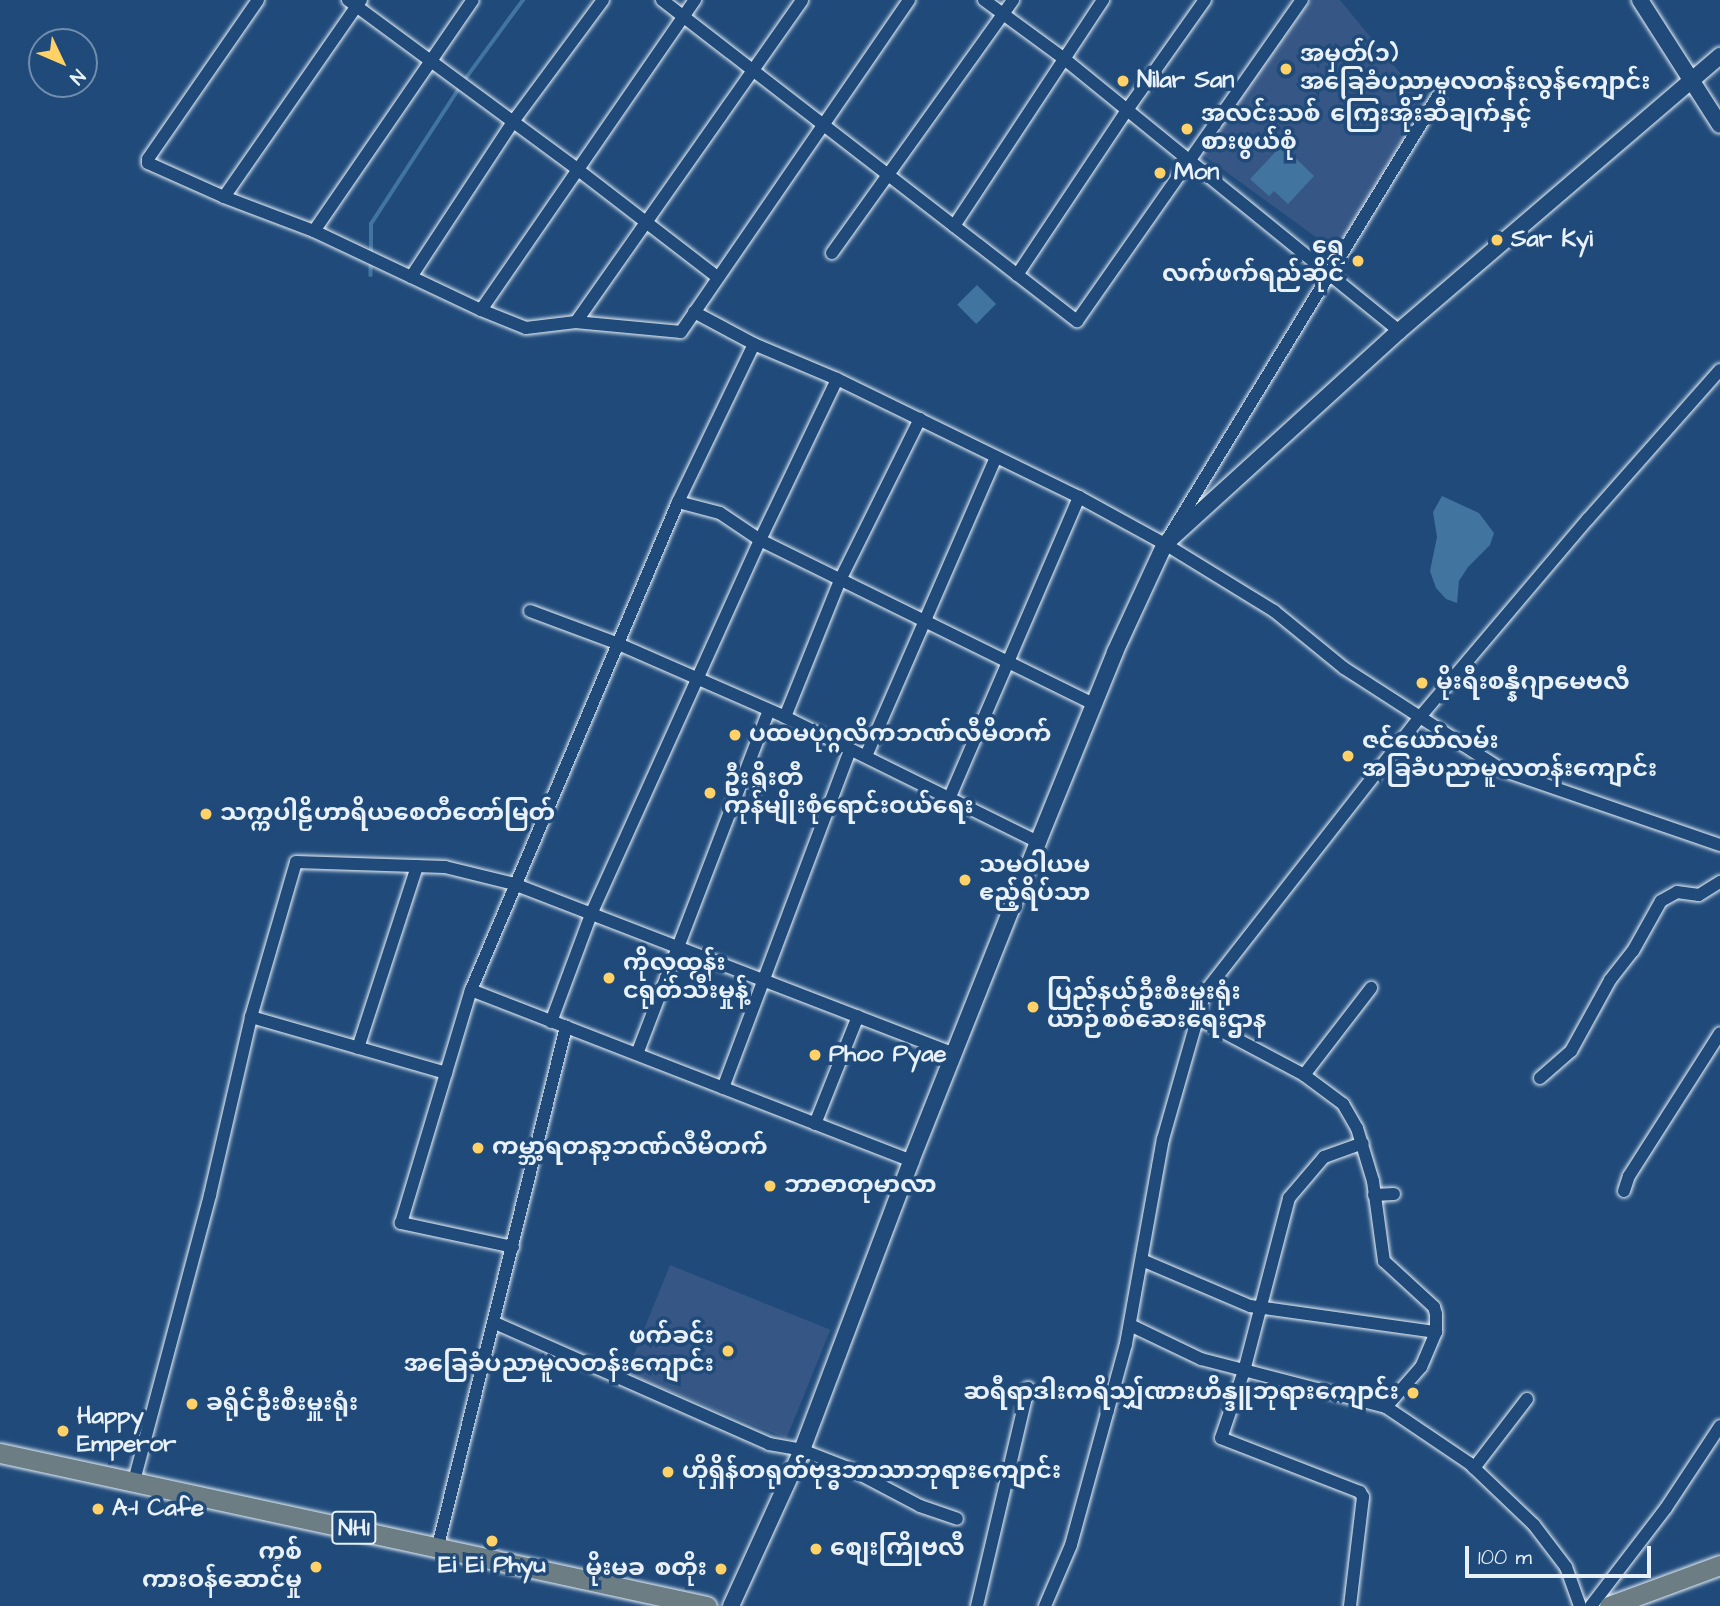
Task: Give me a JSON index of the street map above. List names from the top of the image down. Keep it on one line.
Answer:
{"streets":{"main road":["NH1"]},"places":["အမှတ်(၁) အခြေခံပညာမူလတန်းလွန်ကျောင်း","Nilar San","အလင်းသစ် ကြေးအိုးဆီချက်နှင့် စားဖွယ်စုံ","Mon","Sar Kyi","ရွှေ လက်ဖက်ရည်ဆိုင်","မိုးရီးစန္နီဂျာမေဗလီ","ပထမပုဂ္ဂလိကဘဏ်လီမိတက်","ဇင်ယော်လမ်း အခြခံပညာမူလတန်းကျောင်း","ဦးရှိုးတီ ကုန်မျိုးစုံရောင်းဝယ်ရေး","သက္ကပါဠိဟာရိယစေတီတော်မြတ်","သမဝါယမ ဧည့်ရိပ်သာ","ကိုလှထွန်း ငရုတ်သီးမှုန့်","ပြည်နယ်ဦးစီးမှူးရုံး ယာဉ်စစ်ဆေးရေးဌာန","Phoo Pyae","ကမ္ဘာ့ရတနာ့ဘဏ်လီမိတက်","ဘာဓာတုမာလာ","ဖက်ခင်း အခြေခံပညာမူလတန်းကျောင်း","ဆရီရာဒါးကရိသျှ်ဏားဟိန္ဒူဘုရားကျောင်း","ခရိုင်ဦးစီးမှူးရုံး","Happy Emperor","ဟိုရှိန်တရုတ်ဗုဒ္ဓဘာသာဘုရားကျောင်း","A-1 Cafe","Ei Ei Phyu","စျေးကြိုဗလီ","ကွစ် ကားဝန်ဆောင်မှု","မိုးမခ စတိုး"],"scale_bar":"100 m","north":"bottom right"}
